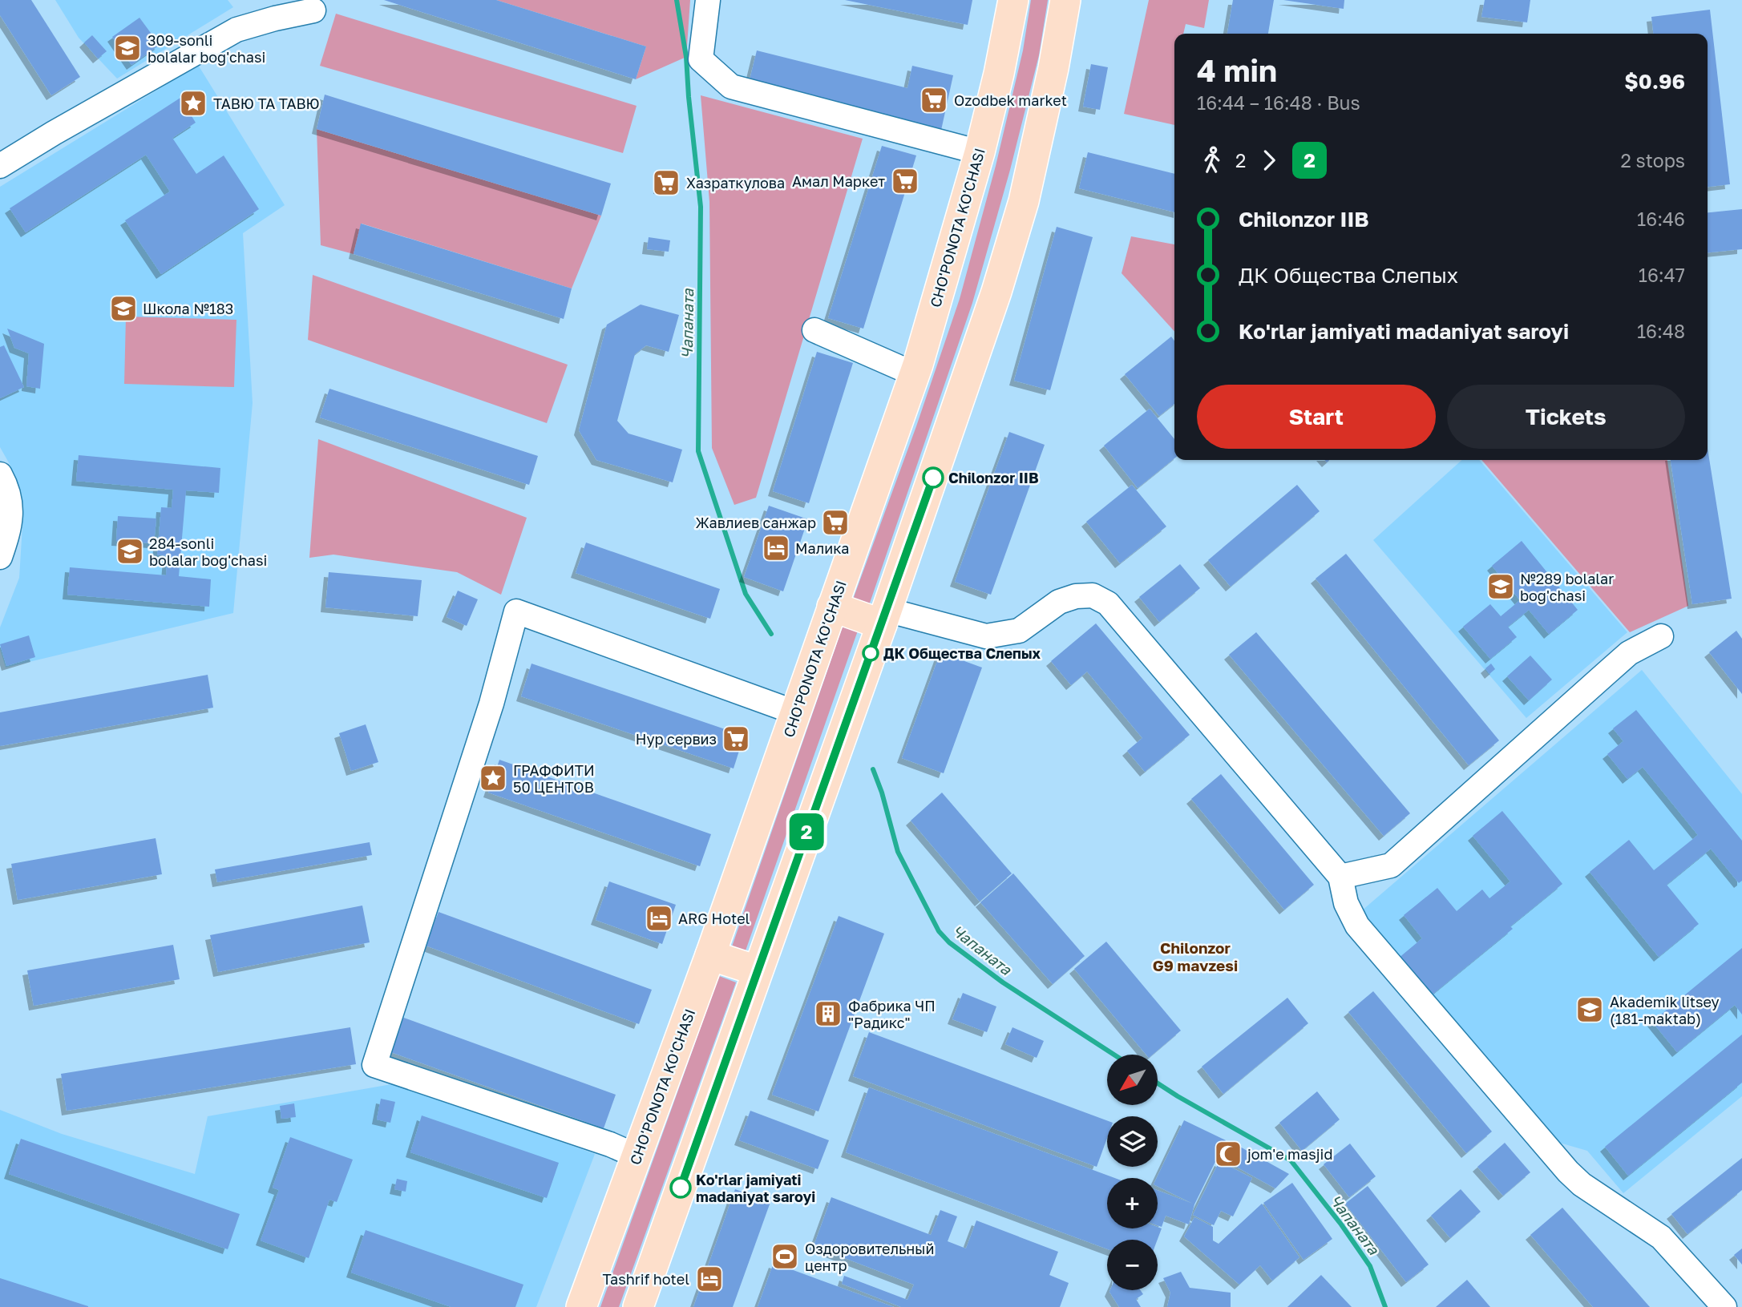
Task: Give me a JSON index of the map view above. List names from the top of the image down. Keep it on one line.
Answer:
{"streets":{"main road":["CHO'PONOTA KO'CHASI"]},"districts":["Chilonzor G9 mavzesi"],"water":["Чапаната"],"places":{"school or university":["309-sonli bolalar bog'chasi","Школа №183","284-sonli bolalar bog'chasi","№289 bolalar bog'chasi","Akademik litsey (181-maktab)"],"supermarket":["Ozodbek market","Амал Маркет","Хазраткулова","Жавлиев санжар","Нур сервиз"],"place":["ТАВЮ ТА ТАВЮ","ГРАФФИТИ 50 ЦЕНТОВ"],"other":["Chilonzor IIB","ДК Общества Слепых","Ko'rlar jamiyati madaniyat saroyi"],"hotel":["Малика","ARG Hotel","Tashrif hotel"],"building":["Фабрика ЧП \"Радикс\""],"mosque":["jom'e masjid"],"sports":["Оздоровительный центр"]},"lines":["bus line 2"],"north":"bottom left","page":{"on_map":"2","heading":["4 min","16:44 – 16:48 · Bus","$0.96"],"legs":["2","2","2 stops"],"list":[{"name":"Chilonzor IIB","value":"16:46"},{"name":"ДК Общества Слепых","value":"16:47"},{"name":"Ko'rlar jamiyati madaniyat saroyi","value":"16:48"}],"buttons":["Start","Tickets"],"map_buttons":["+","−"]}}
